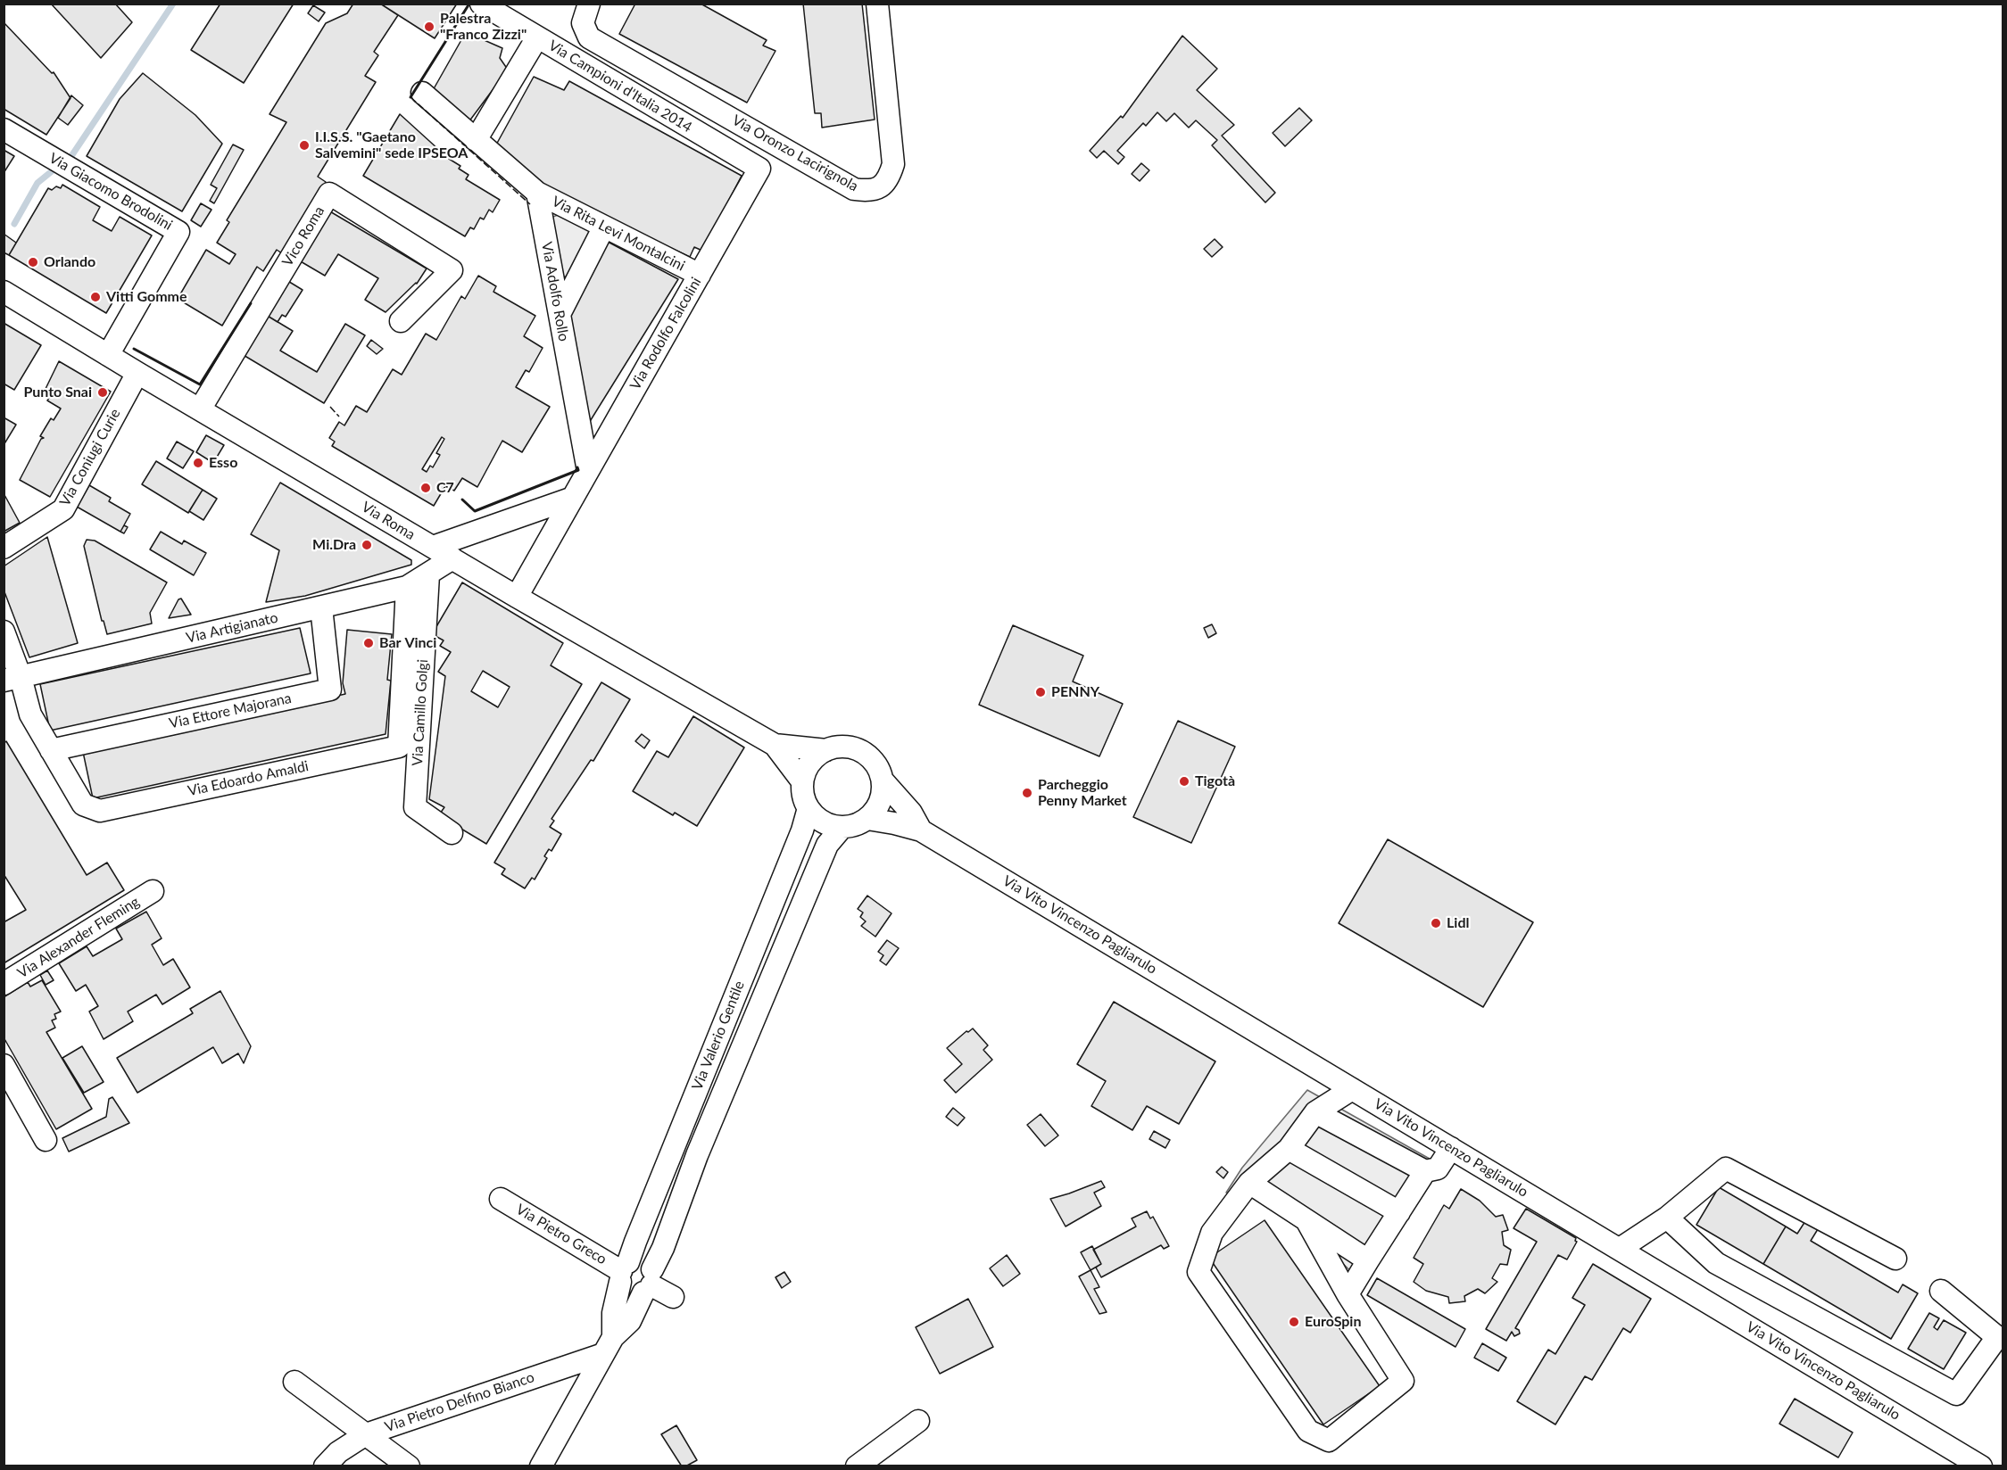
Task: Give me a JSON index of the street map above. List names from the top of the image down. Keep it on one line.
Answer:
{"streets":{"street":["Via Campioni d'Italia 2014","Via Oronzo Lacirignola","Via Giacomo Brodolini","Via Rita Levi Montalcini","Vico Roma","Via Adolfo Rollo","Via Rodolfo Falcolini","Via Coniugi Curie","Via Roma","Via Artigianato","Via Ettore Majorana","Via Camillo Golgi","Via Edoardo Amaldi","Via Vito Vincenzo Pagliarulo","Via Alexander Fleming","Via Valerio Gentile","Via Pietro Greco","Via Pietro Delfino Bianco"]},"crossings":[["Via Campioni d'Italia 2014","Via Rodolfo Falcolini"],["Via Giacomo Brodolini","Via Roma"],["Via Rita Levi Montalcini","Via Adolfo Rollo"],["Via Rita Levi Montalcini","Via Rodolfo Falcolini"],["Vico Roma","Via Roma"],["Via Adolfo Rollo","Via Rodolfo Falcolini"],["Via Rodolfo Falcolini","Via Roma"],["Via Coniugi Curie","Via Roma"],["Via Roma","Via Artigianato"],["Via Roma","Via Vito Vincenzo Pagliarulo"],["Via Roma","Via Valerio Gentile"],["Via Artigianato","Via Ettore Majorana"],["Via Artigianato","Via Camillo Golgi"],["Via Artigianato","Via Edoardo Amaldi"],["Via Ettore Majorana","Via Edoardo Amaldi"],["Via Vito Vincenzo Pagliarulo","Via Valerio Gentile"],["Via Valerio Gentile","Via Pietro Greco"],["Via Valerio Gentile","Via Pietro Delfino Bianco"]],"places":["Palestra \"Franco Zizzi\"","I.I.S.S. \"Gaetano Salvemini\" sede IPSEOA","Orlando","Vitti Gomme","Punto Snai","Esso","C7","Mi.Dra","Bar Vinci","PENNY","Tigotà","Parcheggio Penny Market","Lidl","EuroSpin"]}
